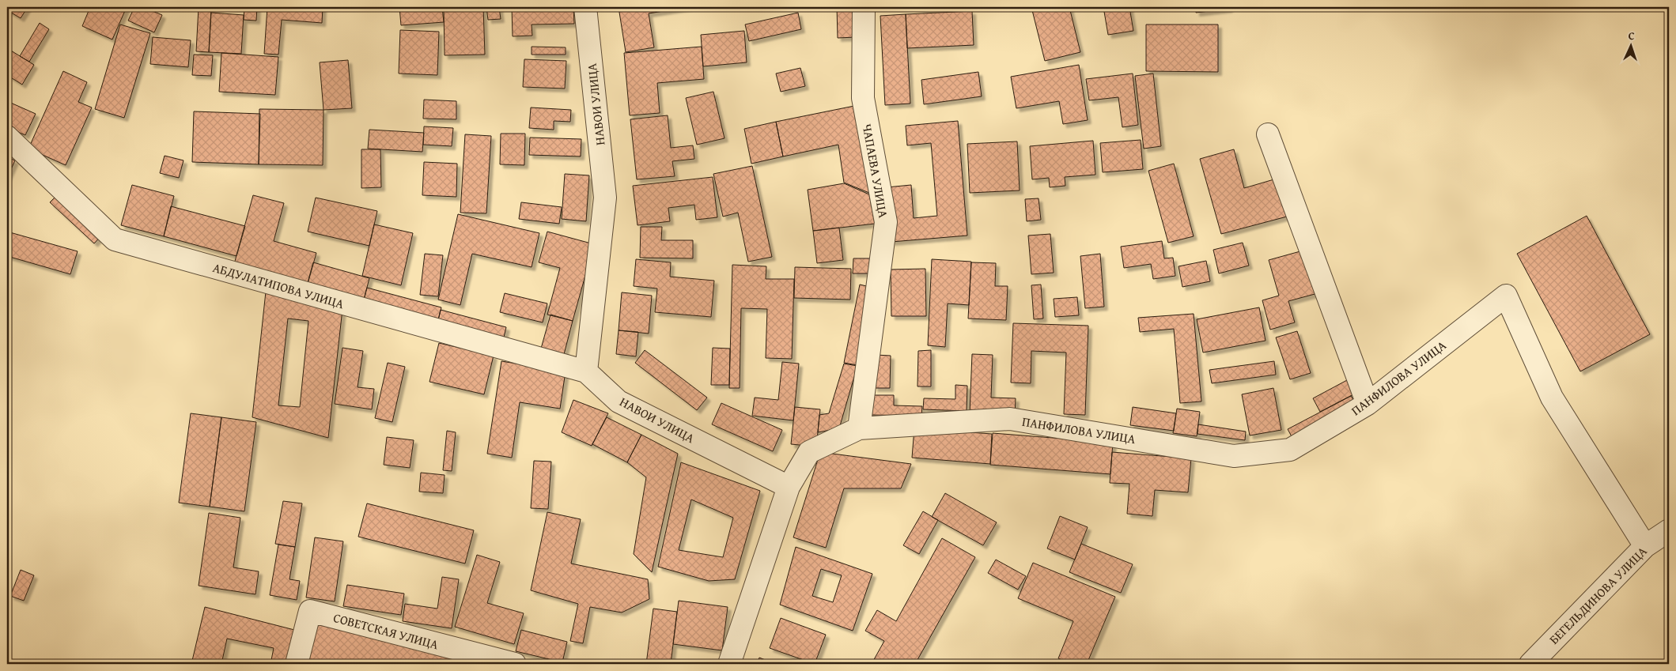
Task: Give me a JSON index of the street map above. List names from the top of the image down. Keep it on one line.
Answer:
{"streets":{"street":["НАВОИ УЛИЦА","ЧАПАЕВА УЛИЦА","АБДУЛАТИПОВА УЛИЦА","ПАНФИЛОВА УЛИЦА","БЕГЕЛЬДИНОВА УЛИЦА","СОВЕТСКАЯ УЛИЦА"]},"crossings":[["НАВОИ УЛИЦА","АБДУЛАТИПОВА УЛИЦА"],["НАВОИ УЛИЦА","ПАНФИЛОВА УЛИЦА"],["ЧАПАЕВА УЛИЦА","ПАНФИЛОВА УЛИЦА"],["ПАНФИЛОВА УЛИЦА","БЕГЕЛЬДИНОВА УЛИЦА"]],"north":"top"}
